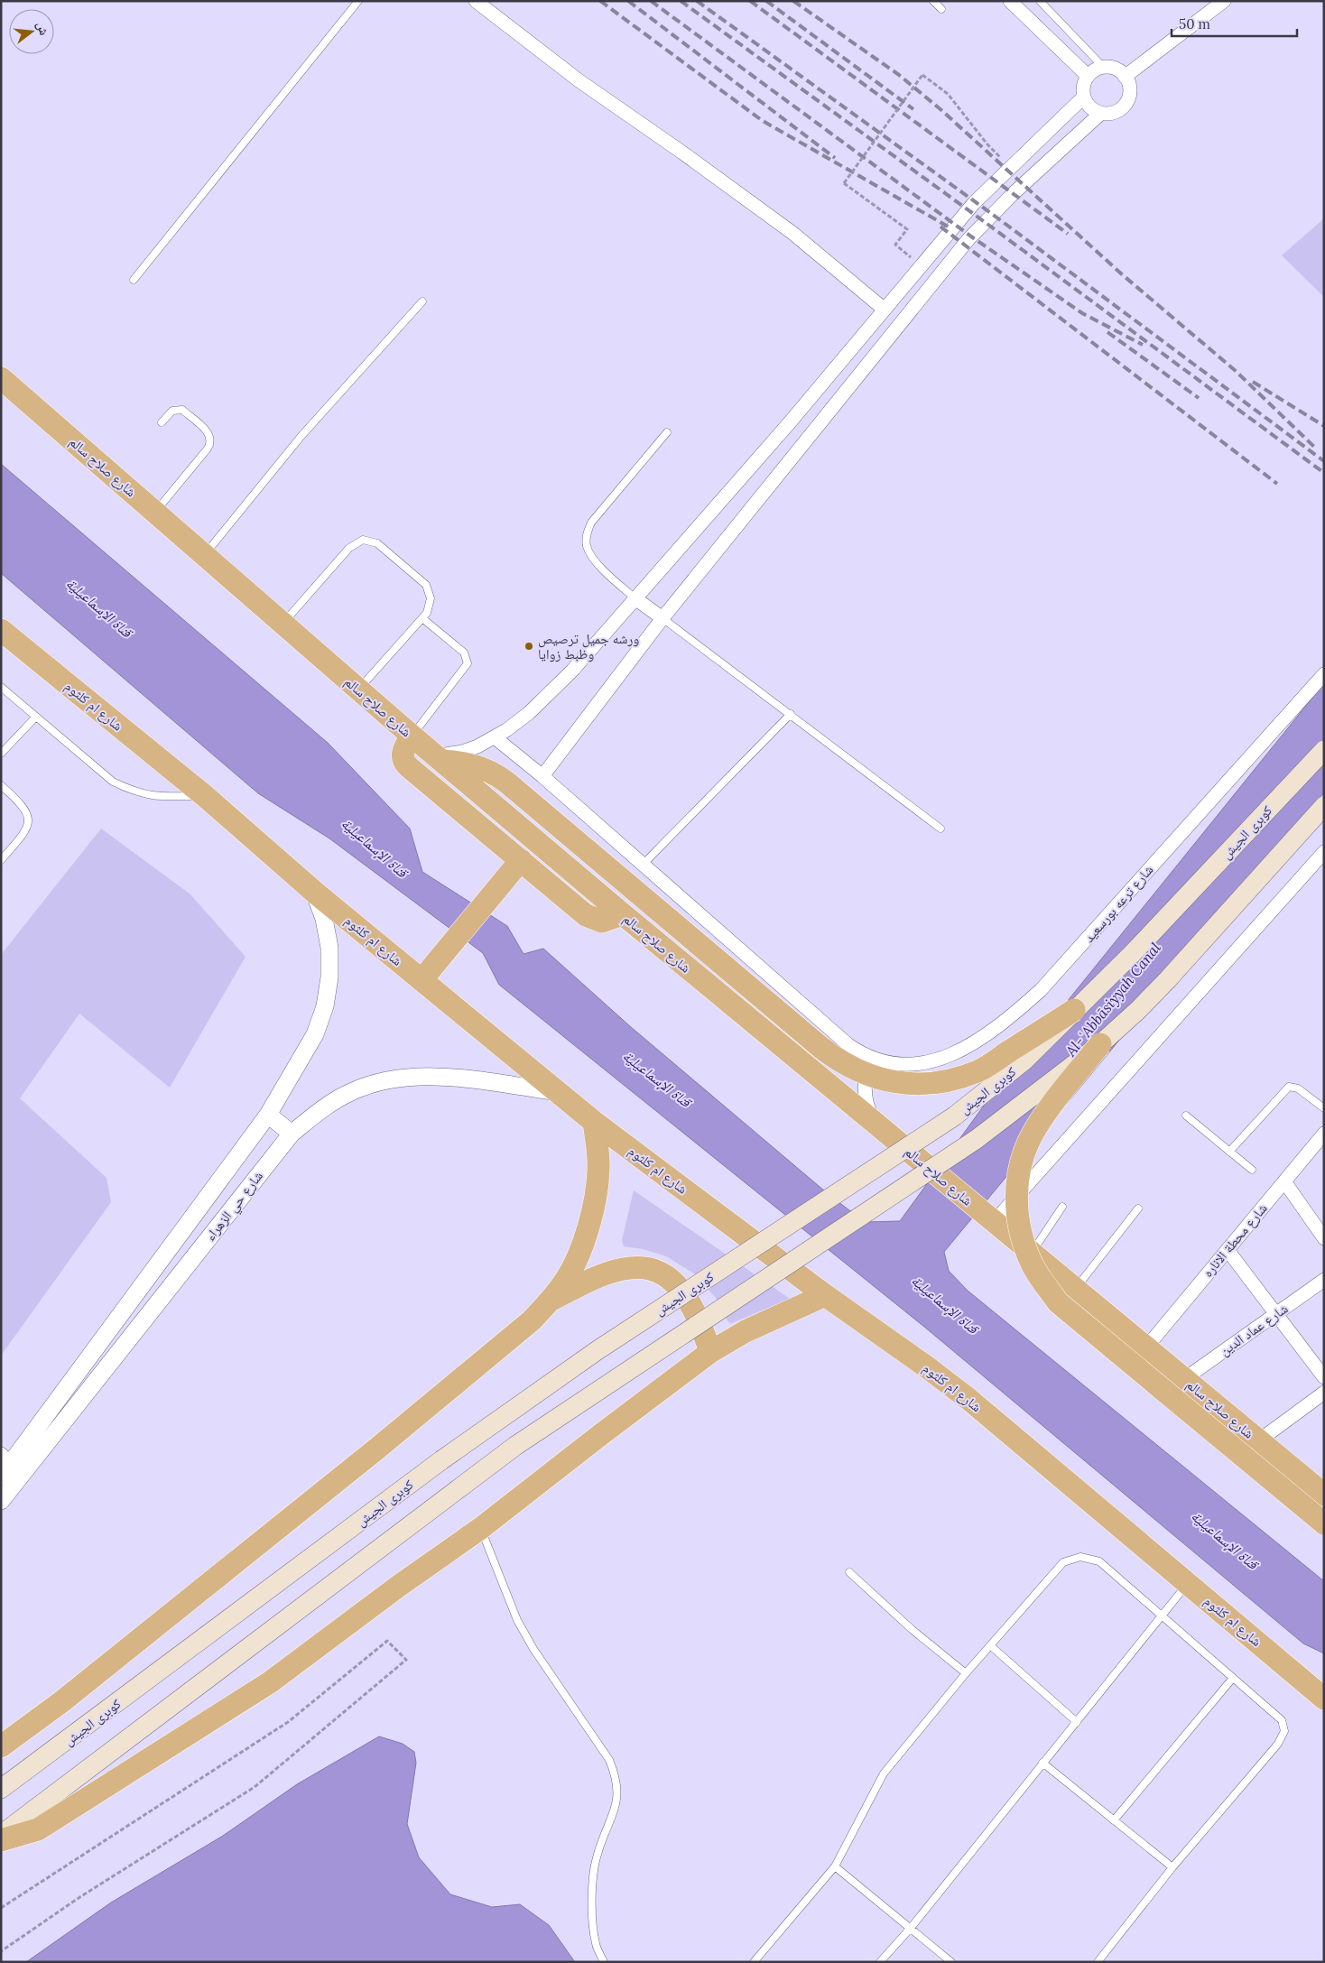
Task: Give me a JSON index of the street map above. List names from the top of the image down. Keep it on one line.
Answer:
{"streets":{"highway":["شارع صلاح سالم","شارع ام كلثوم"],"main road":["كوبرى الجيش"],"street":["شارع ترعه بورسعيد","شارع حي الزهراء","شارع محطة الاناره","شارع عماد الدين"]},"crossings":[["شارع صلاح سالم","شارع محطة الاناره"],["شارع صلاح سالم","شارع عماد الدين"],["شارع ام كلثوم","شارع حي الزهراء"]],"water":["قناة الإسماعيلية","Al-ʿAbbāsiyyah Canal"],"places":["ورشه جميل ترصيص وظبط زوايا"],"scale_bar":"50 m","north":"right"}
